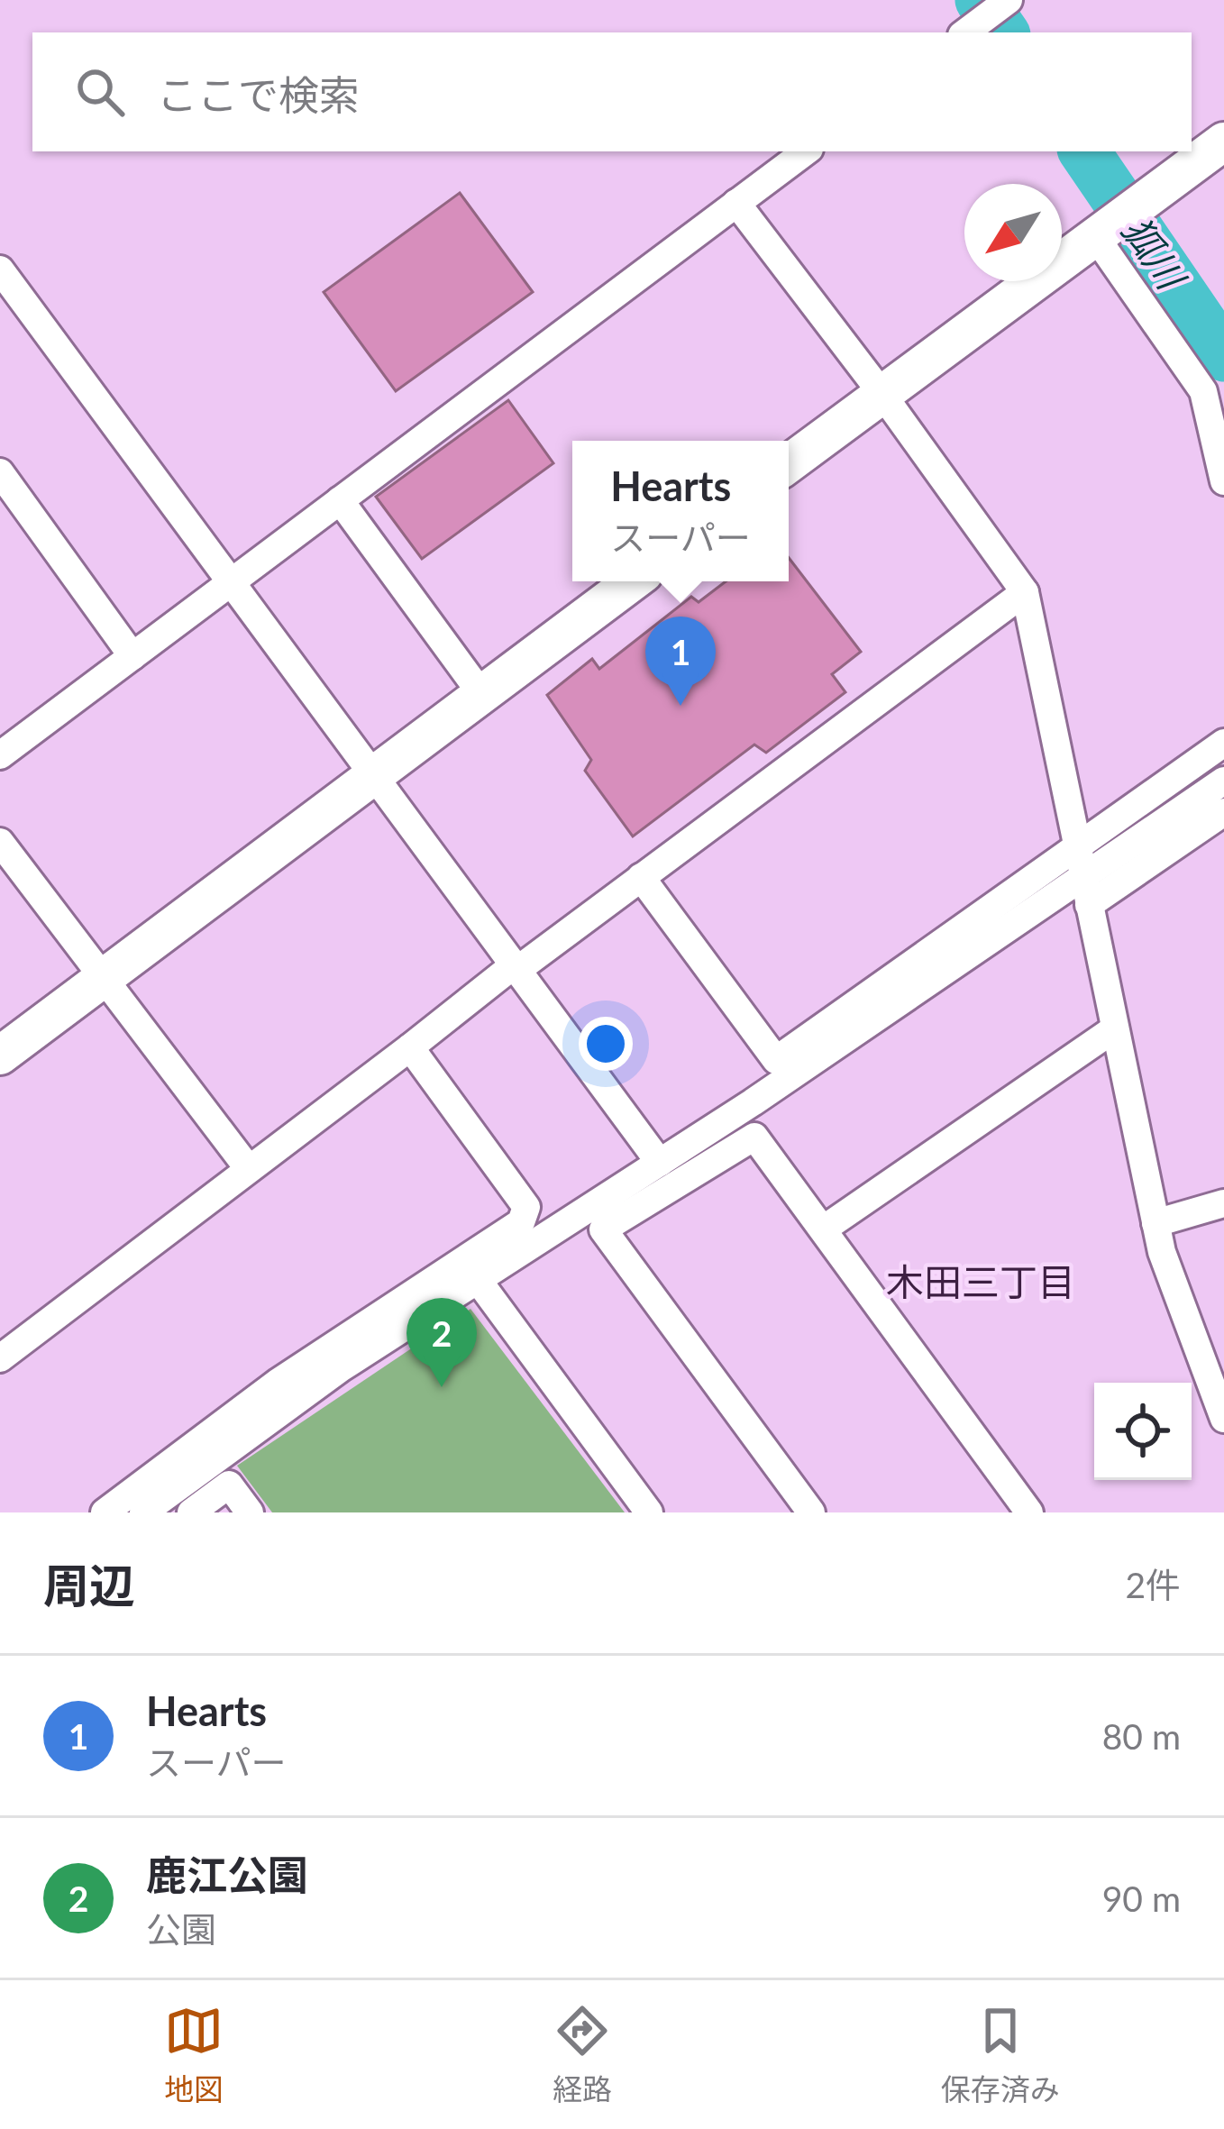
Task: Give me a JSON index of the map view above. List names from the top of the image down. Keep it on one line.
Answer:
{"districts":["木田三丁目"],"water":["狐川"],"north":"bottom left","page":{"search":"ここで検索","popup":["Hearts","スーパー"],"pins":["1","2"],"heading":["周辺","2件"],"list":[{"mark":"1","name":"Hearts","note":"スーパー","value":"80 m"},{"mark":"2","name":"鹿江公園","note":"公園","value":"90 m"}],"nav":["地図","経路","保存済み"]}}
